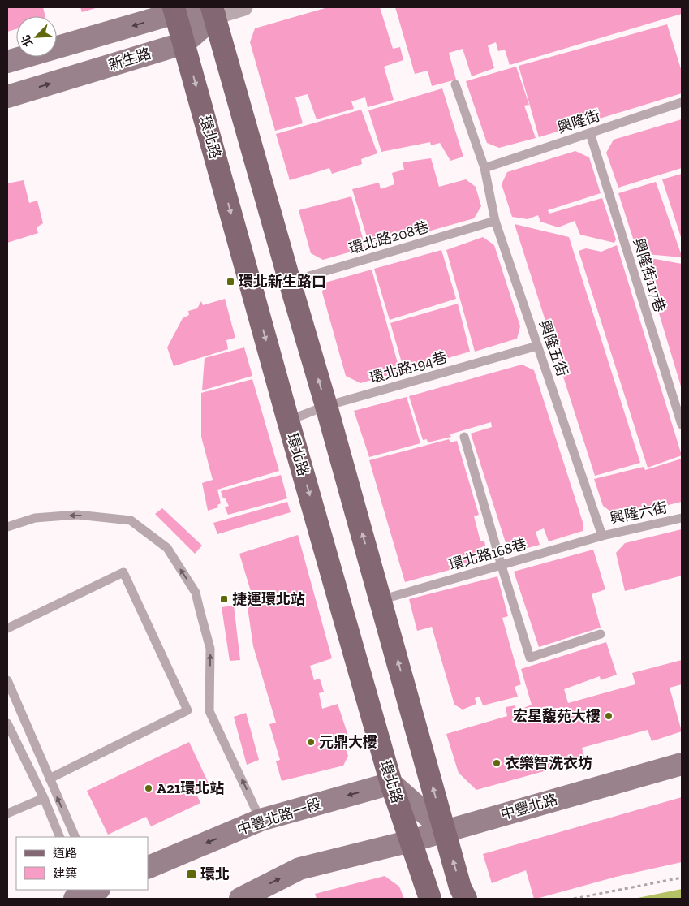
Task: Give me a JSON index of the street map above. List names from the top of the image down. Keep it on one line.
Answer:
{"streets":{"main road":["新生路","環北路","中豐北路","中豐北路一段"],"lane":["興隆街","環北路208巷","興隆街117巷","興隆五街","環北路194巷","興隆六街","環北路168巷"]},"crossings":[["新生路","環北路"],["興隆街","興隆街117巷"],["興隆街","興隆五街"],["環北路","環北路194巷"],["環北路","中豐北路一段"],["環北路208巷","興隆五街"],["興隆五街","環北路194巷"],["興隆五街","興隆六街"],["興隆五街","環北路168巷"],["興隆六街","環北路168巷"]],"one_way":["新生路"],"places":{"transit":["環北新生路口","捷運環北站","環北"],"other":["宏星馥苑大樓","元鼎大樓","衣樂智洗衣坊","A21環北站"]},"legend":["道路","建築"],"north":"bottom left"}
